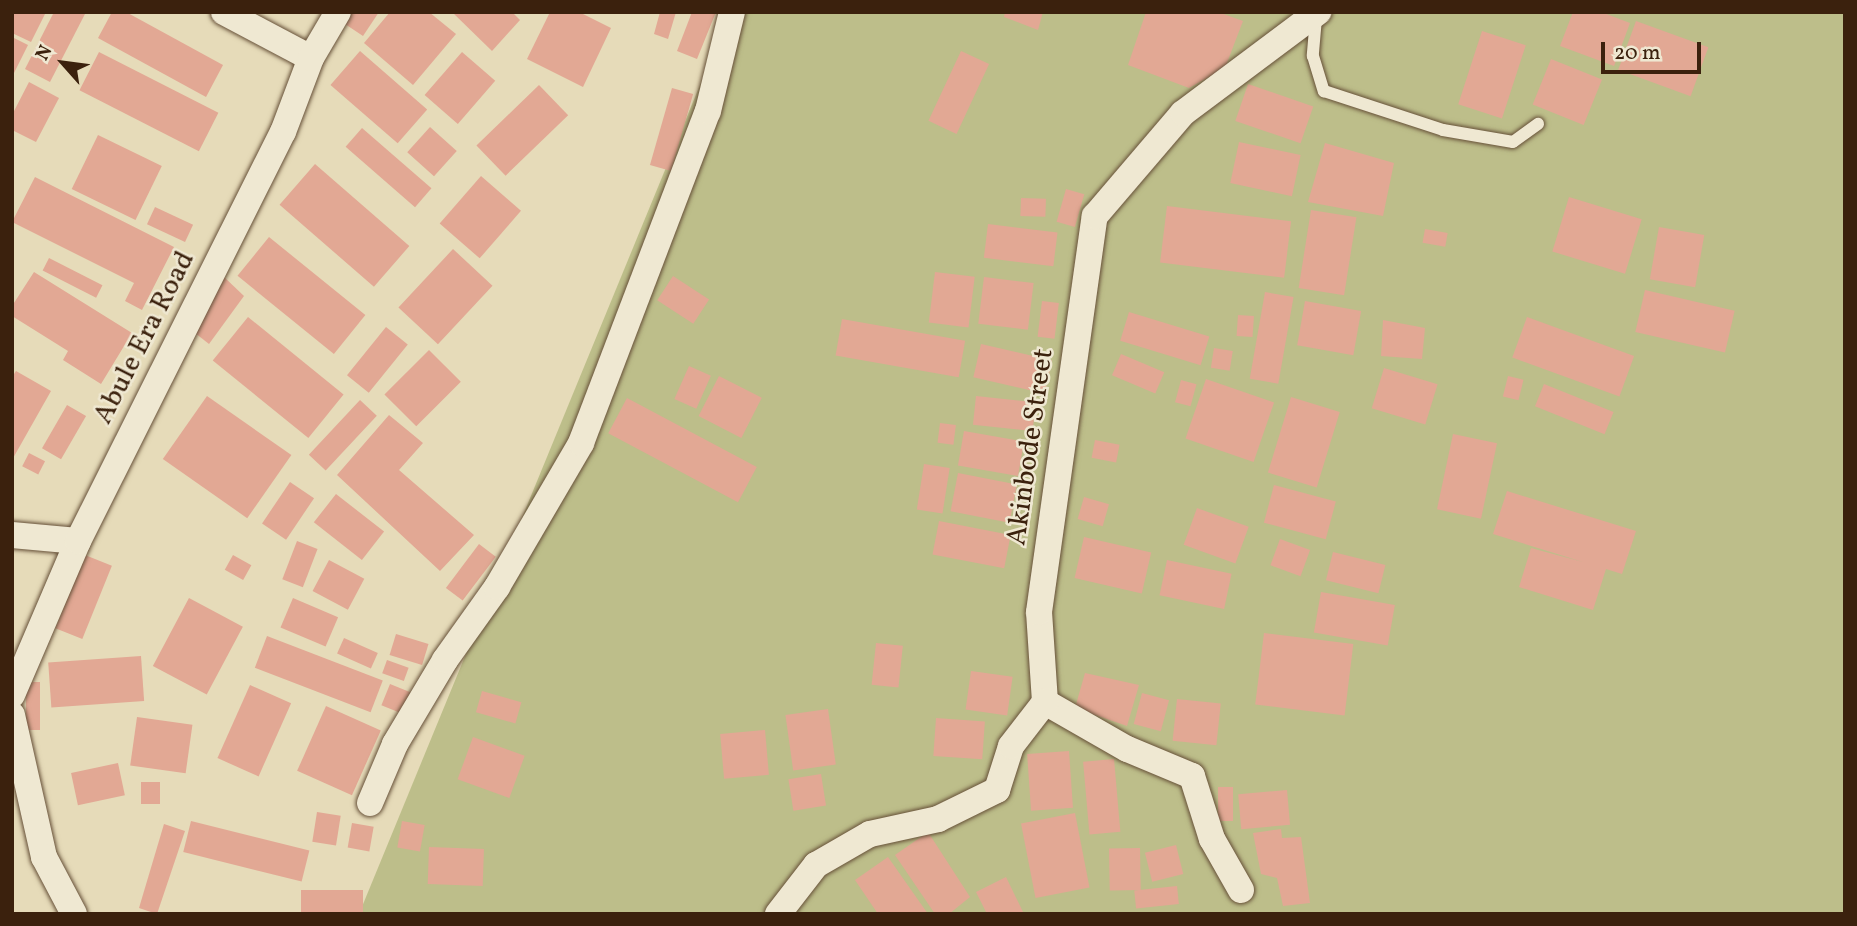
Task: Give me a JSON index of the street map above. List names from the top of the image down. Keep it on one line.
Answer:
{"streets":{"street":["Abule Era Road","Akinbode Street"]},"scale_bar":"20 m","north":"top left"}
